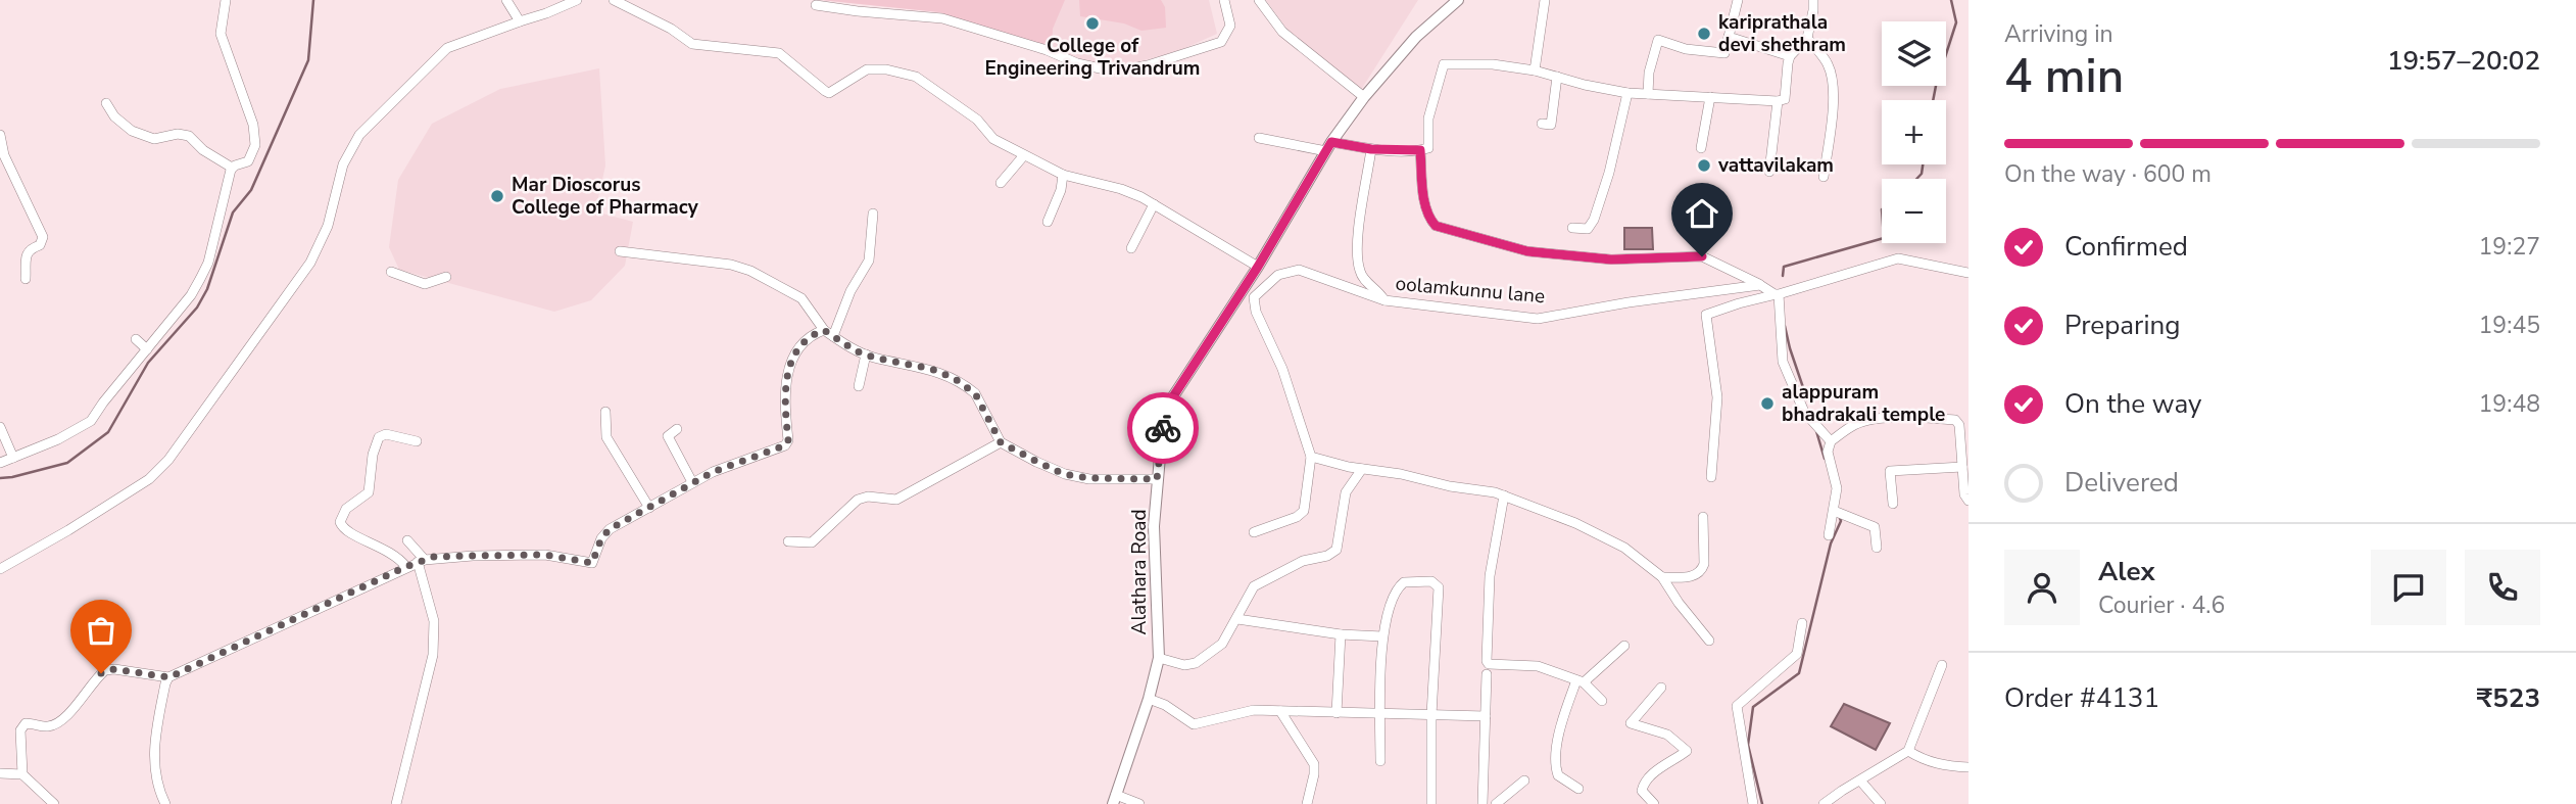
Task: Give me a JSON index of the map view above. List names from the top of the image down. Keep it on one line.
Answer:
{"streets":{"street":["oolamkunnu lane","Alathara Road"]},"places":["College of Engineering Trivandrum","kariprathala devi shethram","vattavilakam","Mar Dioscorus College of Pharmacy","alappuram bhadrakali temple"],"page":{"heading":["4 min","Arriving in","19:57–20:02"],"panel":["Alex","Courier · 4.6","Order #4131","₹523"],"map_buttons":["+","−"],"bar":"On the way · 600 m","list":[["Confirmed","19:27"],["Preparing","19:45"],["On the way","19:48"],"Delivered"]}}
